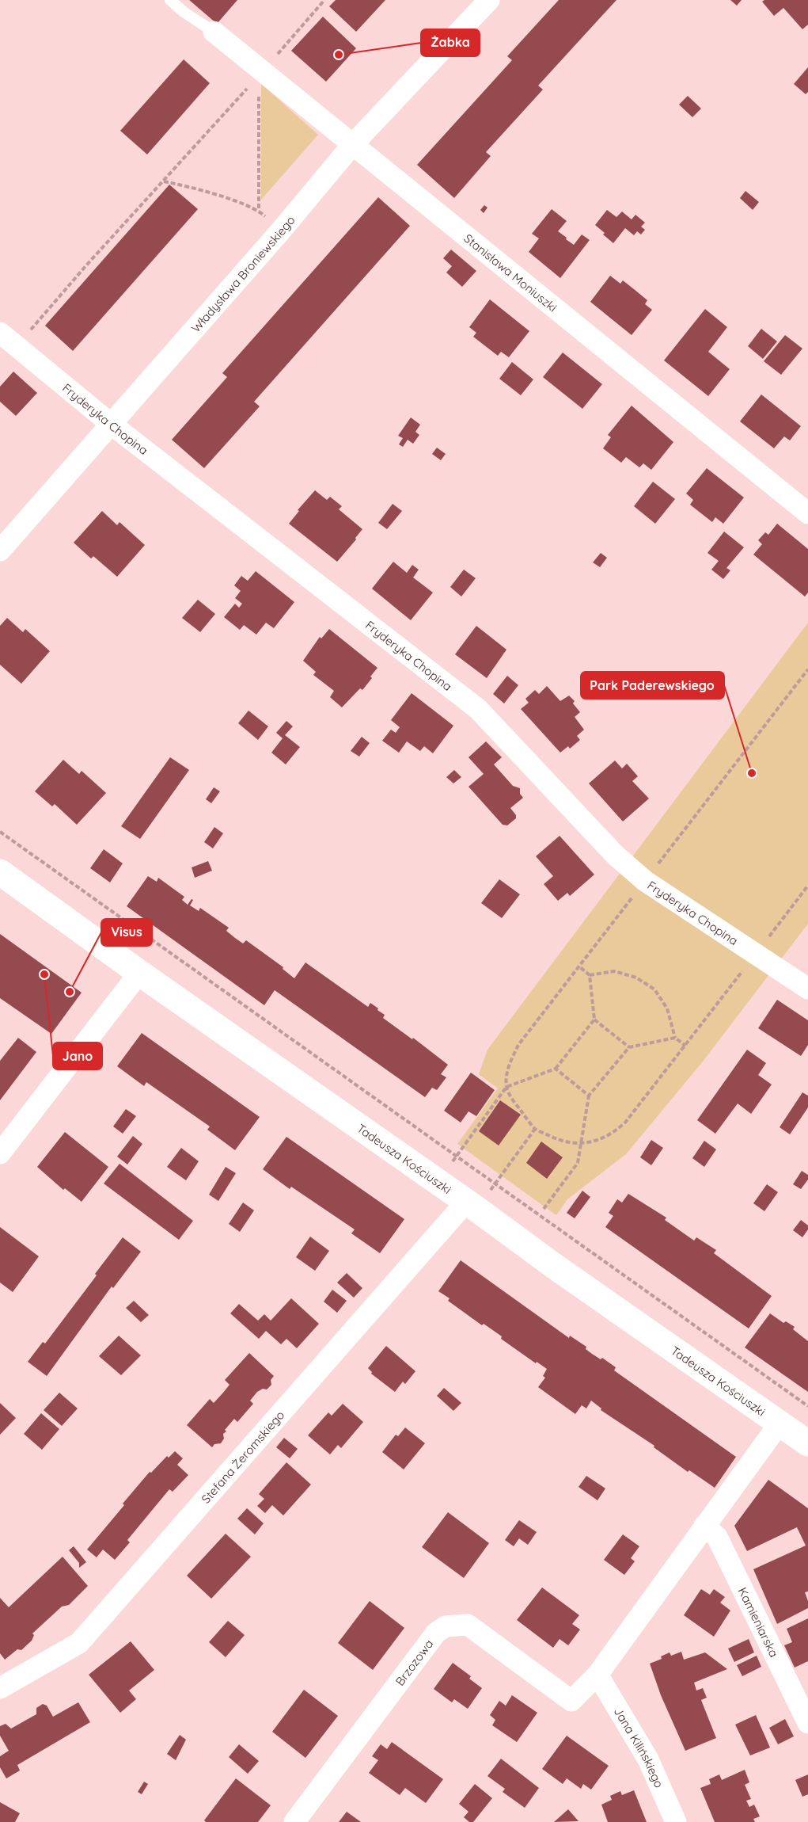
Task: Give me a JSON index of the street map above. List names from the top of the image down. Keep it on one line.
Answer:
{"streets":{"street":["Stanisława Moniuszki","Władysława Broniewskiego","Fryderyka Chopina","Tadeusza Kościuszki","Stefana Żeromskiego","Kamieniarska","Brzozowa","Jana Kilińskiego"]},"crossings":[["Stanisława Moniuszki","Władysława Broniewskiego"],["Władysława Broniewskiego","Fryderyka Chopina"],["Tadeusza Kościuszki","Stefana Żeromskiego"],["Brzozowa","Jana Kilińskiego"]],"places":["Żabka","Park Paderewskiego","Jano","Visus"]}
